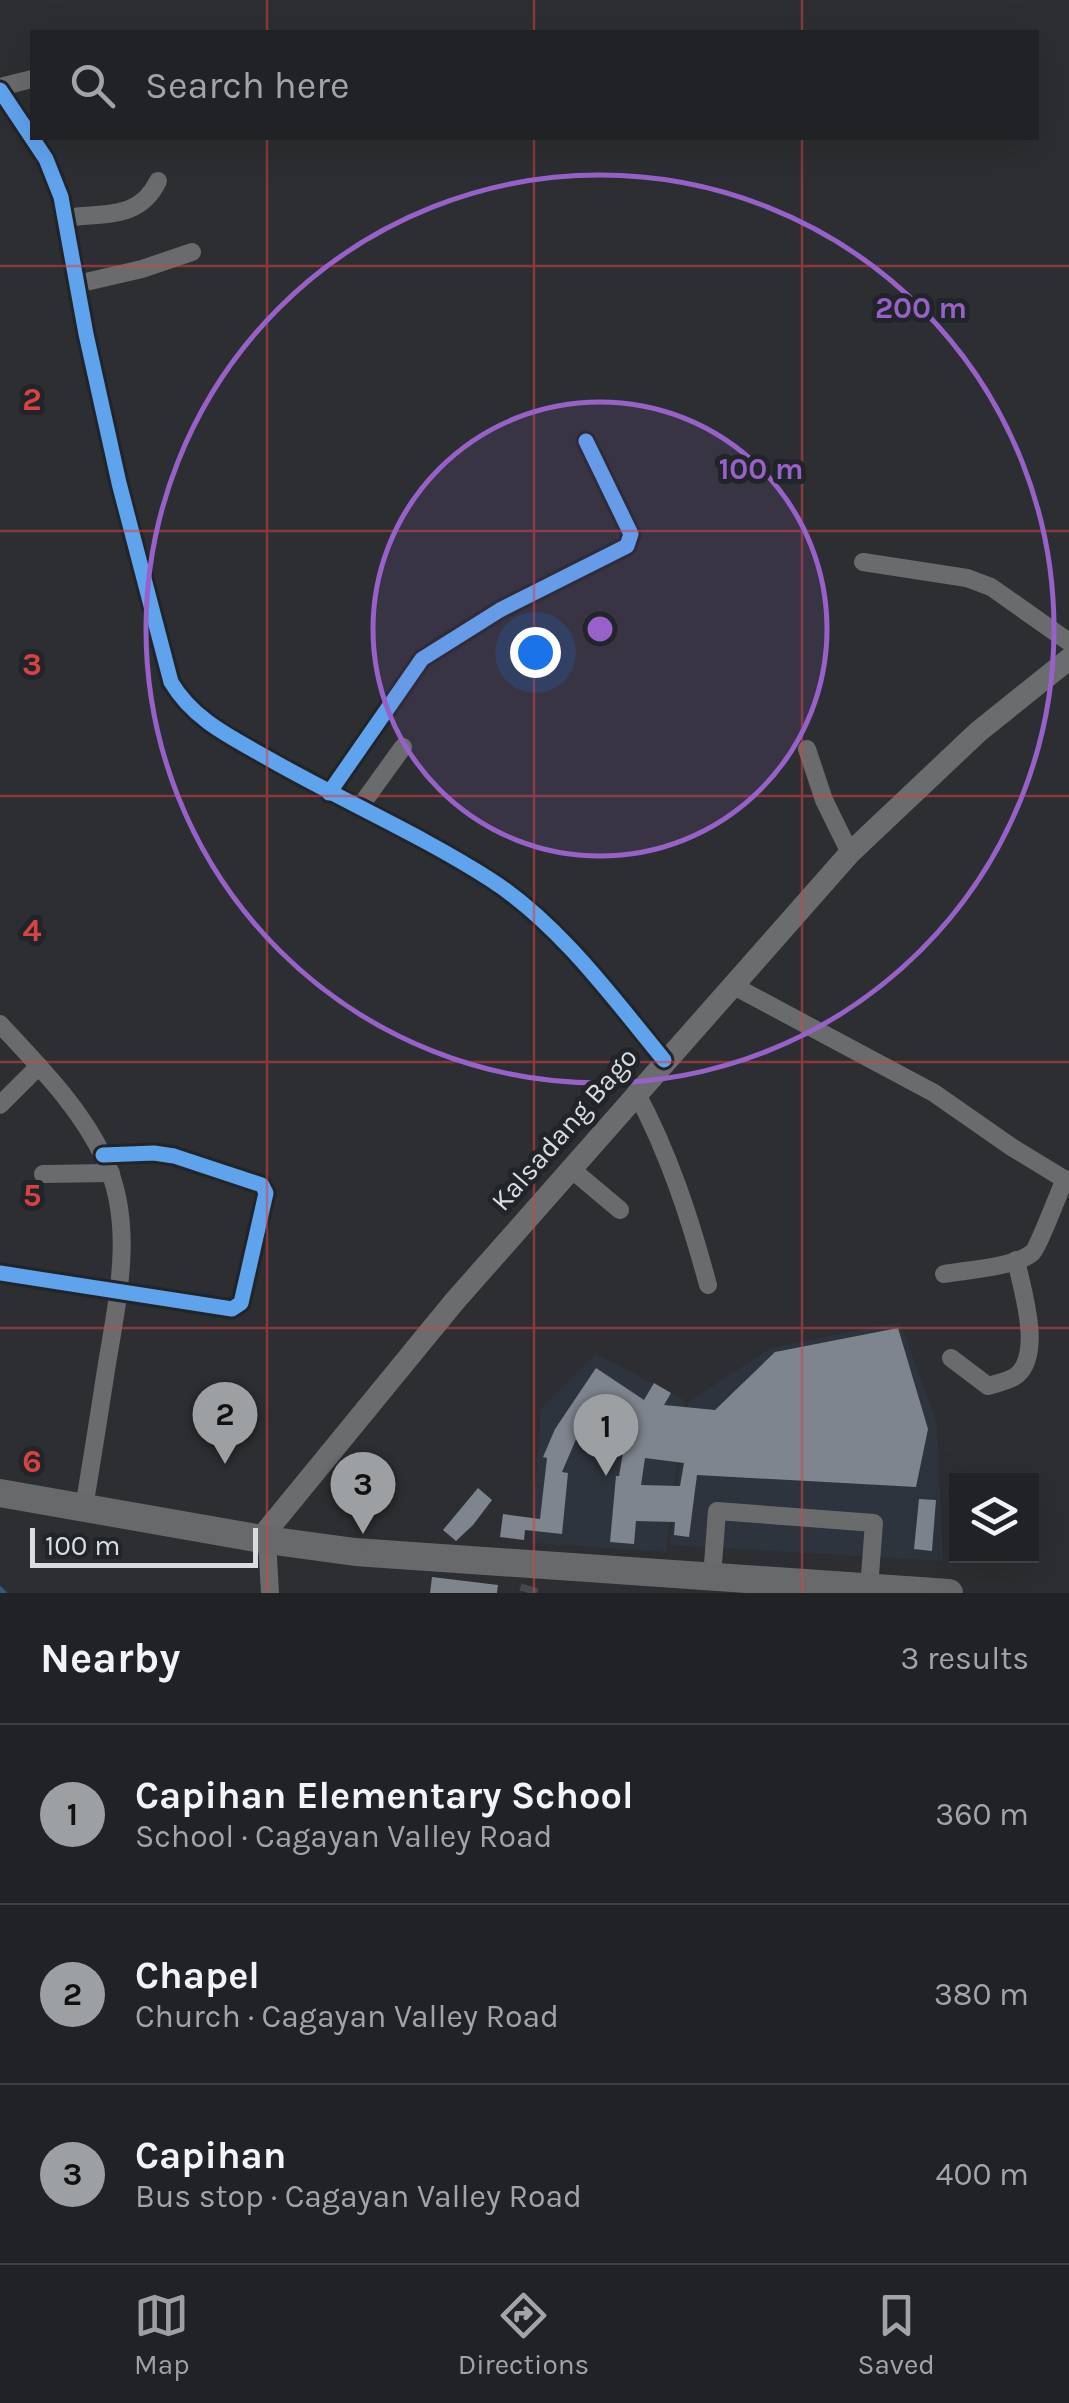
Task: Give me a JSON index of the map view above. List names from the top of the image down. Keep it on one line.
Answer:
{"streets":{"main road":["Kalsadang Bago"]},"scale_bar":"100 m","page":{"search":"Search here","pins":["2","1","3"],"scale":"100 m","heading":["Nearby","3 results"],"list":[{"mark":"1","name":"Capihan Elementary School","note":"School · Cagayan Valley Road","value":"360 m"},{"mark":"2","name":"Chapel","note":"Church · Cagayan Valley Road","value":"380 m"},{"mark":"3","name":"Capihan","note":"Bus stop · Cagayan Valley Road","value":"400 m"}],"nav":["Map","Directions","Saved"]},"grid":{"rows":["2","3","4","5","6"]},"rings":["200 m","100 m"]}
